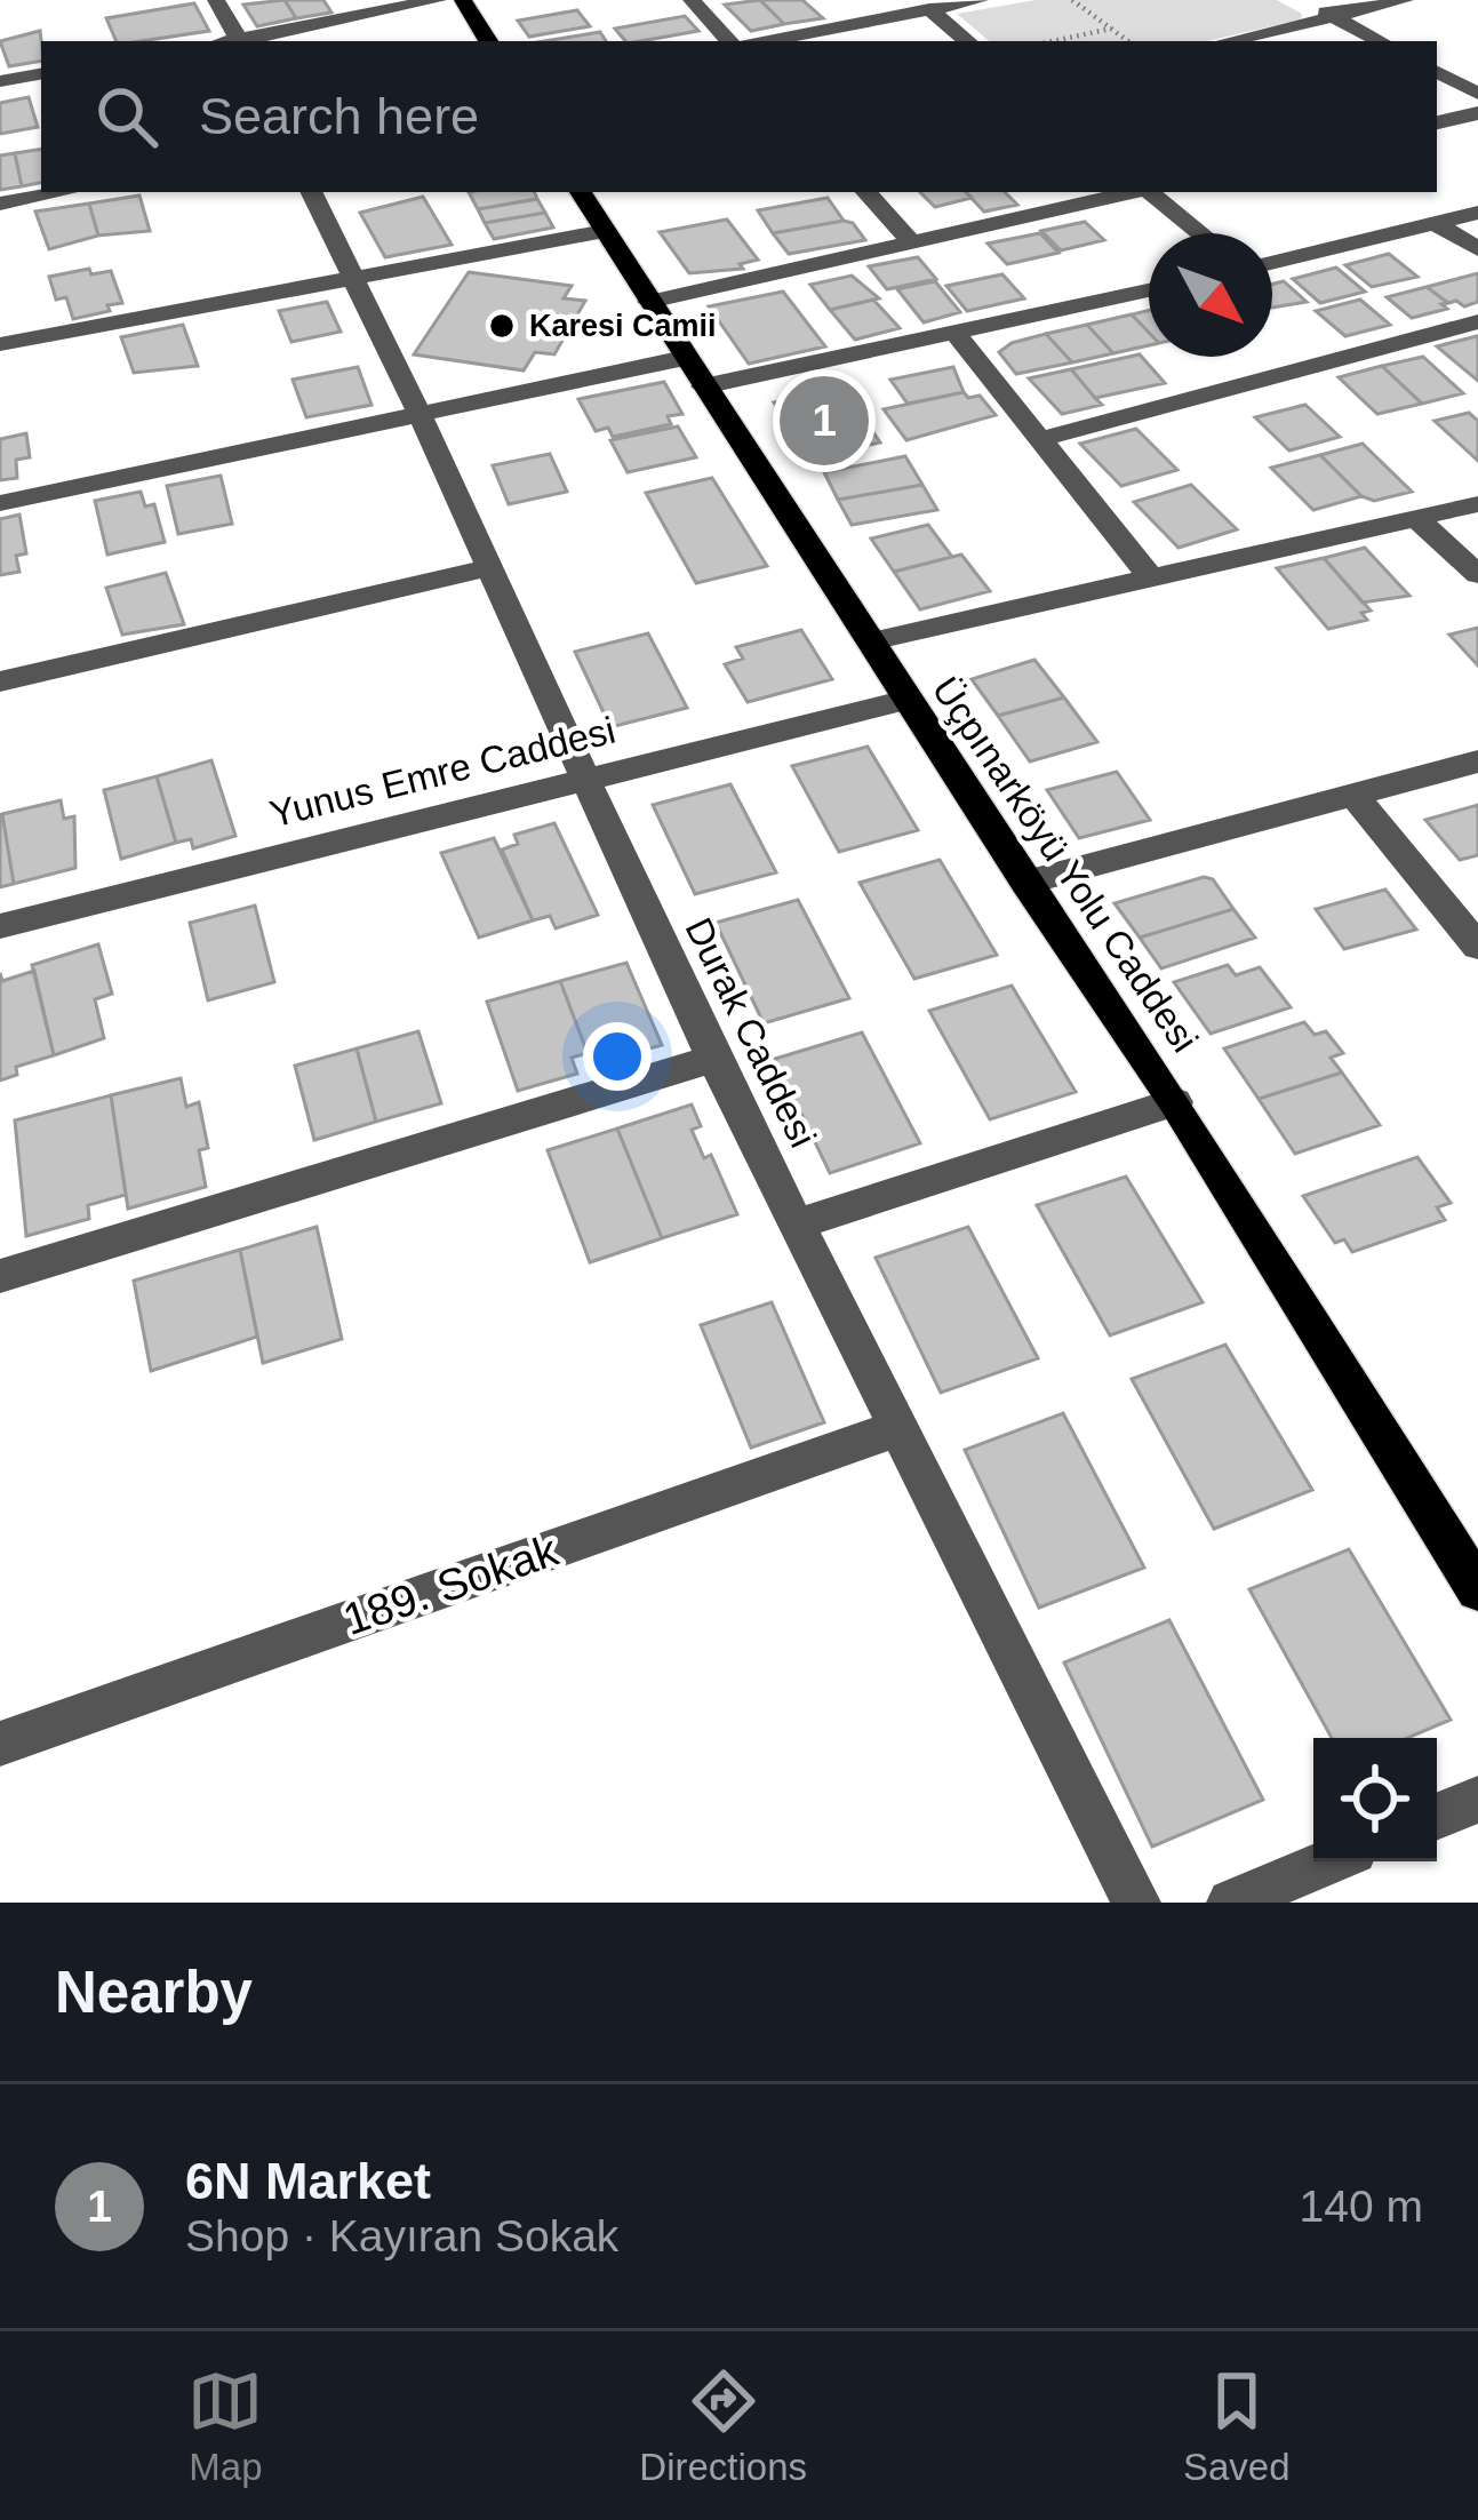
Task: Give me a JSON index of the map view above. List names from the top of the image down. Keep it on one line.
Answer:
{"streets":{"main road":["Üçpınarköyü Yolu Caddesi"],"street":["Yunus Emre Caddesi","Durak Caddesi","189. Sokak"]},"crossings":[["Yunus Emre Caddesi","Üçpınarköyü Yolu Caddesi"],["Yunus Emre Caddesi","Durak Caddesi"],["Durak Caddesi","189. Sokak"]],"places":["Karesi Camii"],"north":"bottom right","page":{"search":"Search here","pins":"1","heading":"Nearby","list":[{"mark":"1","name":"6N Market","note":"Shop · Kayıran Sokak","value":"140 m"}],"nav":["Map","Directions","Saved"]}}
